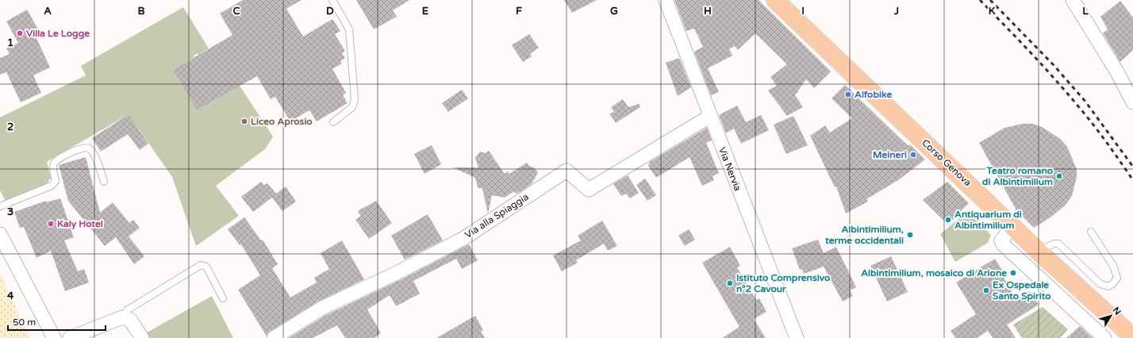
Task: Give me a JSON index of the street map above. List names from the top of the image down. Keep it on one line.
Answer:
{"streets":{"main road":["Corso Genova"],"street":["Via Nervia","Via alla Spiaggia"]},"crossings":[["Via Nervia","Via alla Spiaggia"]],"places":["Villa Le Logge","Alfobike","Liceo Aprosio","Meineri","Teatro romano di Albintimilium","Antiquarium di Albintimilium","Kaly Hotel","Albintimilium, terme occidentali","Albintimilium, mosaico di Arione","Istituto Comprensivo n°2 Cavour","Ex Ospedale Santo Spirito"],"scale_bar":"50 m","north":"top right","grid":{"columns":["A","B","C","D","E","F","G","H","I","J","K","L"],"rows":["1","2","3","4"]}}
